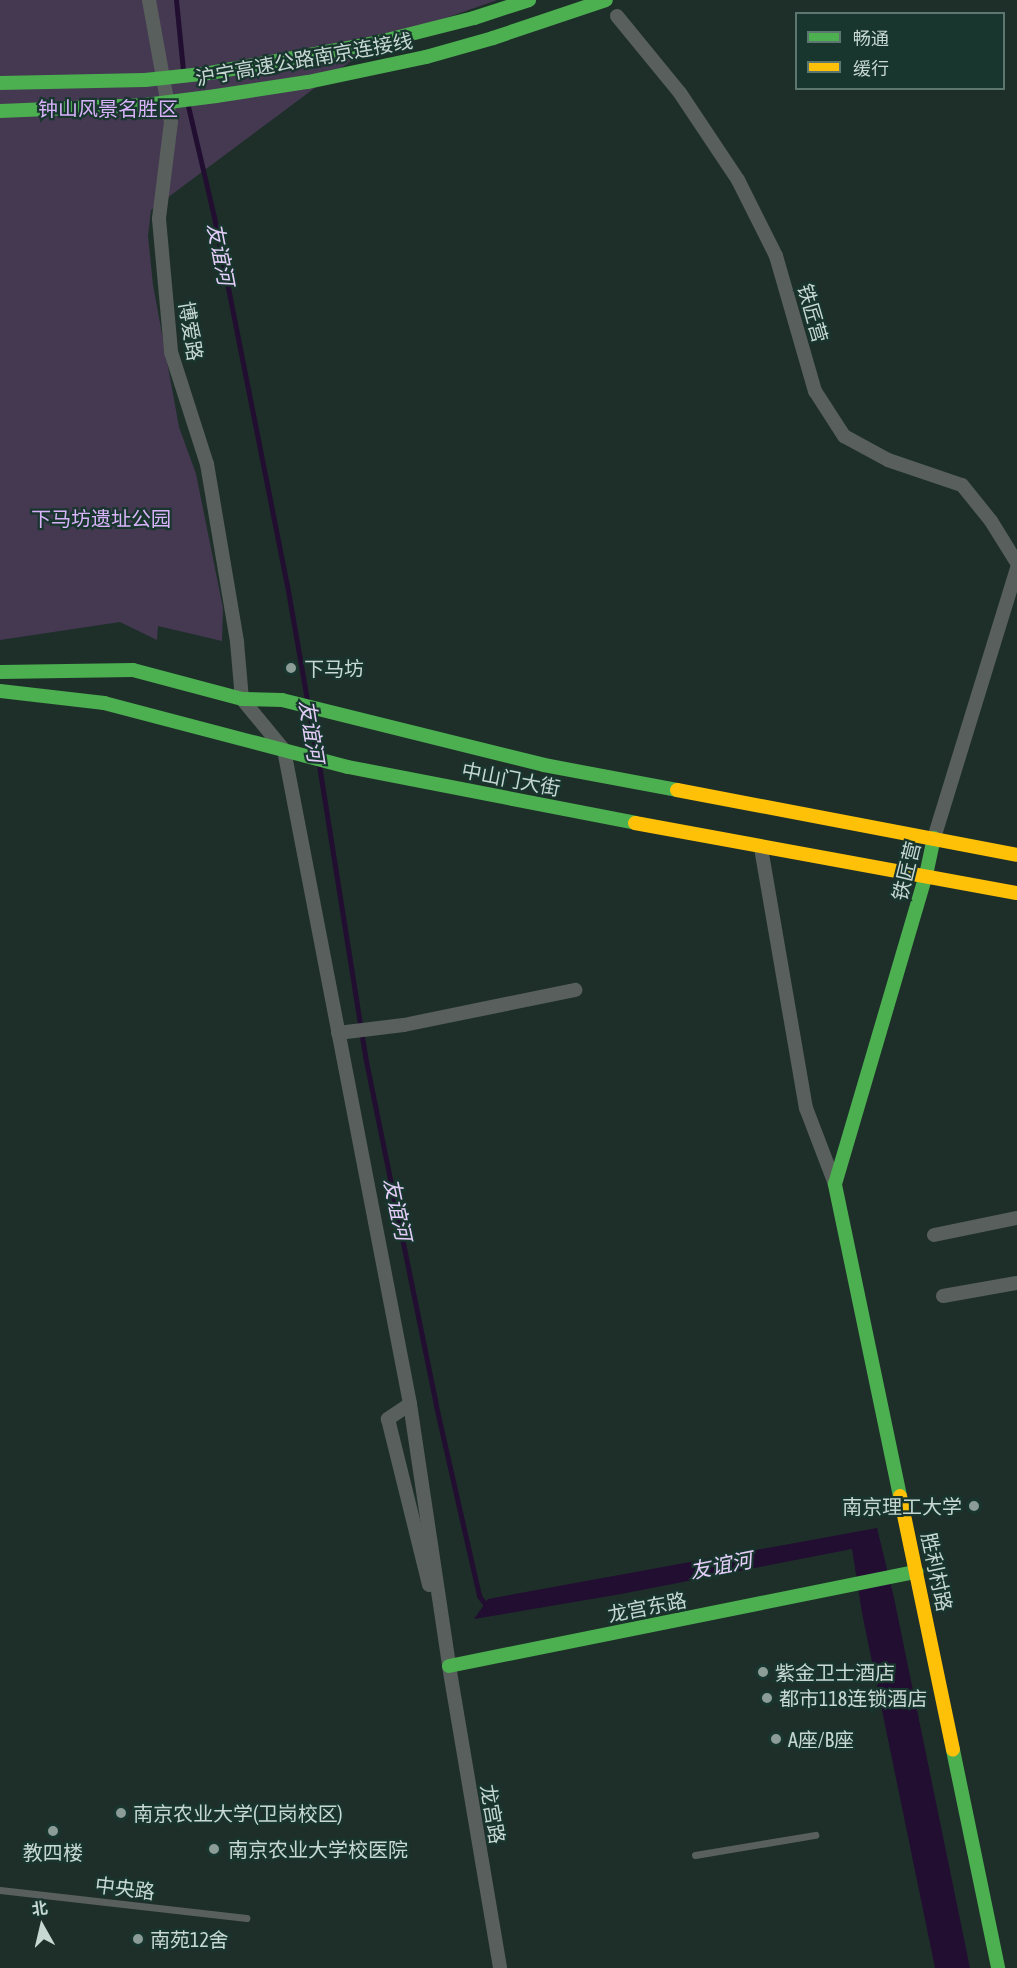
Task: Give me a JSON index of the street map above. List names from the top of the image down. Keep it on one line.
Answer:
{"streets":{"main road":["沪宁高速公路南京连接线","铁匠营","中山门大街","胜利村路","龙宫东路"],"street":["博爱路","龙宫路"],"lane":["中央路"]},"crossings":[["铁匠营","中山门大街"],["铁匠营","胜利村路"],["博爱路","中山门大街"],["胜利村路","龙宫东路"],["龙宫东路","龙宫路"]],"water":["友谊河"],"parks":["钟山风景名胜区","下马坊遗址公园"],"places":["下马坊","南京理工大学","紫金卫士酒店","都市118连锁酒店","A座/B座","南京农业大学(卫岗校区)","教四楼","南京农业大学校医院","南苑12舍"],"legend":["畅通","缓行"],"north":"top"}
